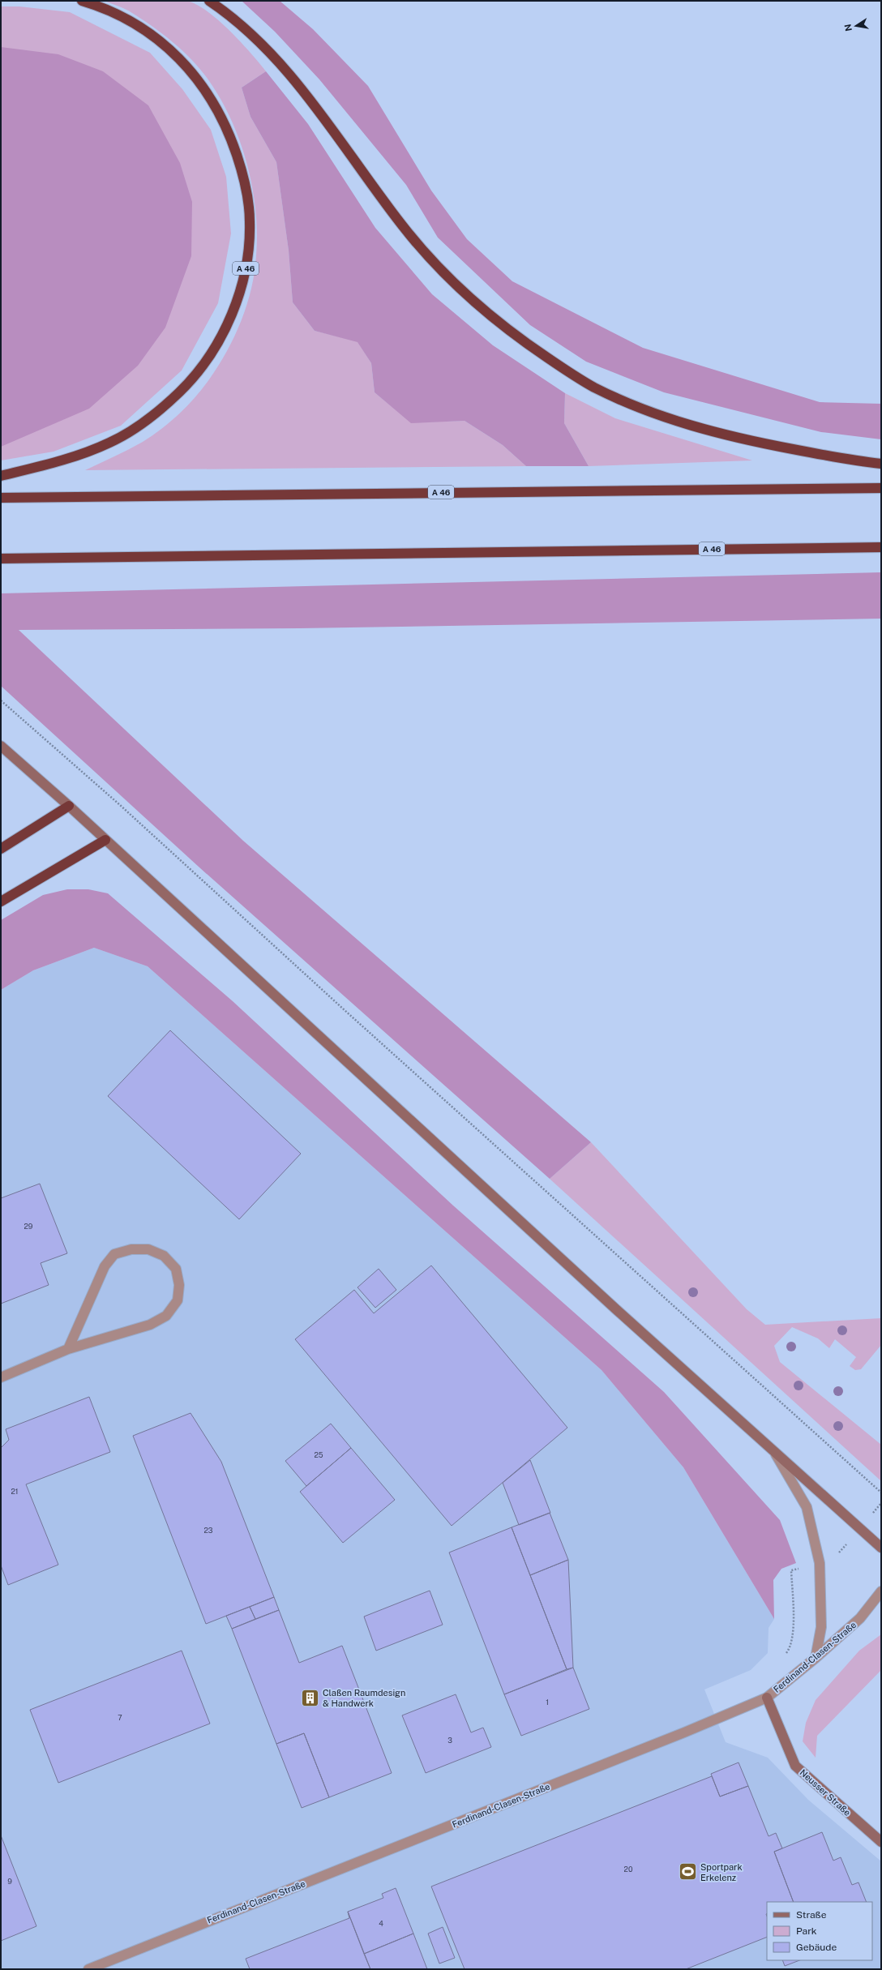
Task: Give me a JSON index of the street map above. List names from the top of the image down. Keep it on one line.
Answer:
{"streets":{"highway":["A 46"],"main road":["Neusser Straße"],"street":["Ferdinand-Clasen-Straße"]},"crossings":[["Ferdinand-Clasen-Straße","Neusser Straße"]],"places":{"building":["Claßen Raumdesign & Handwerk"],"sports":["Sportpark Erkelenz"]},"house_numbers":["29","25","21","23","1","7","3","20","9","4"],"legend":["Straße","Park","Gebäude"],"north":"left"}
